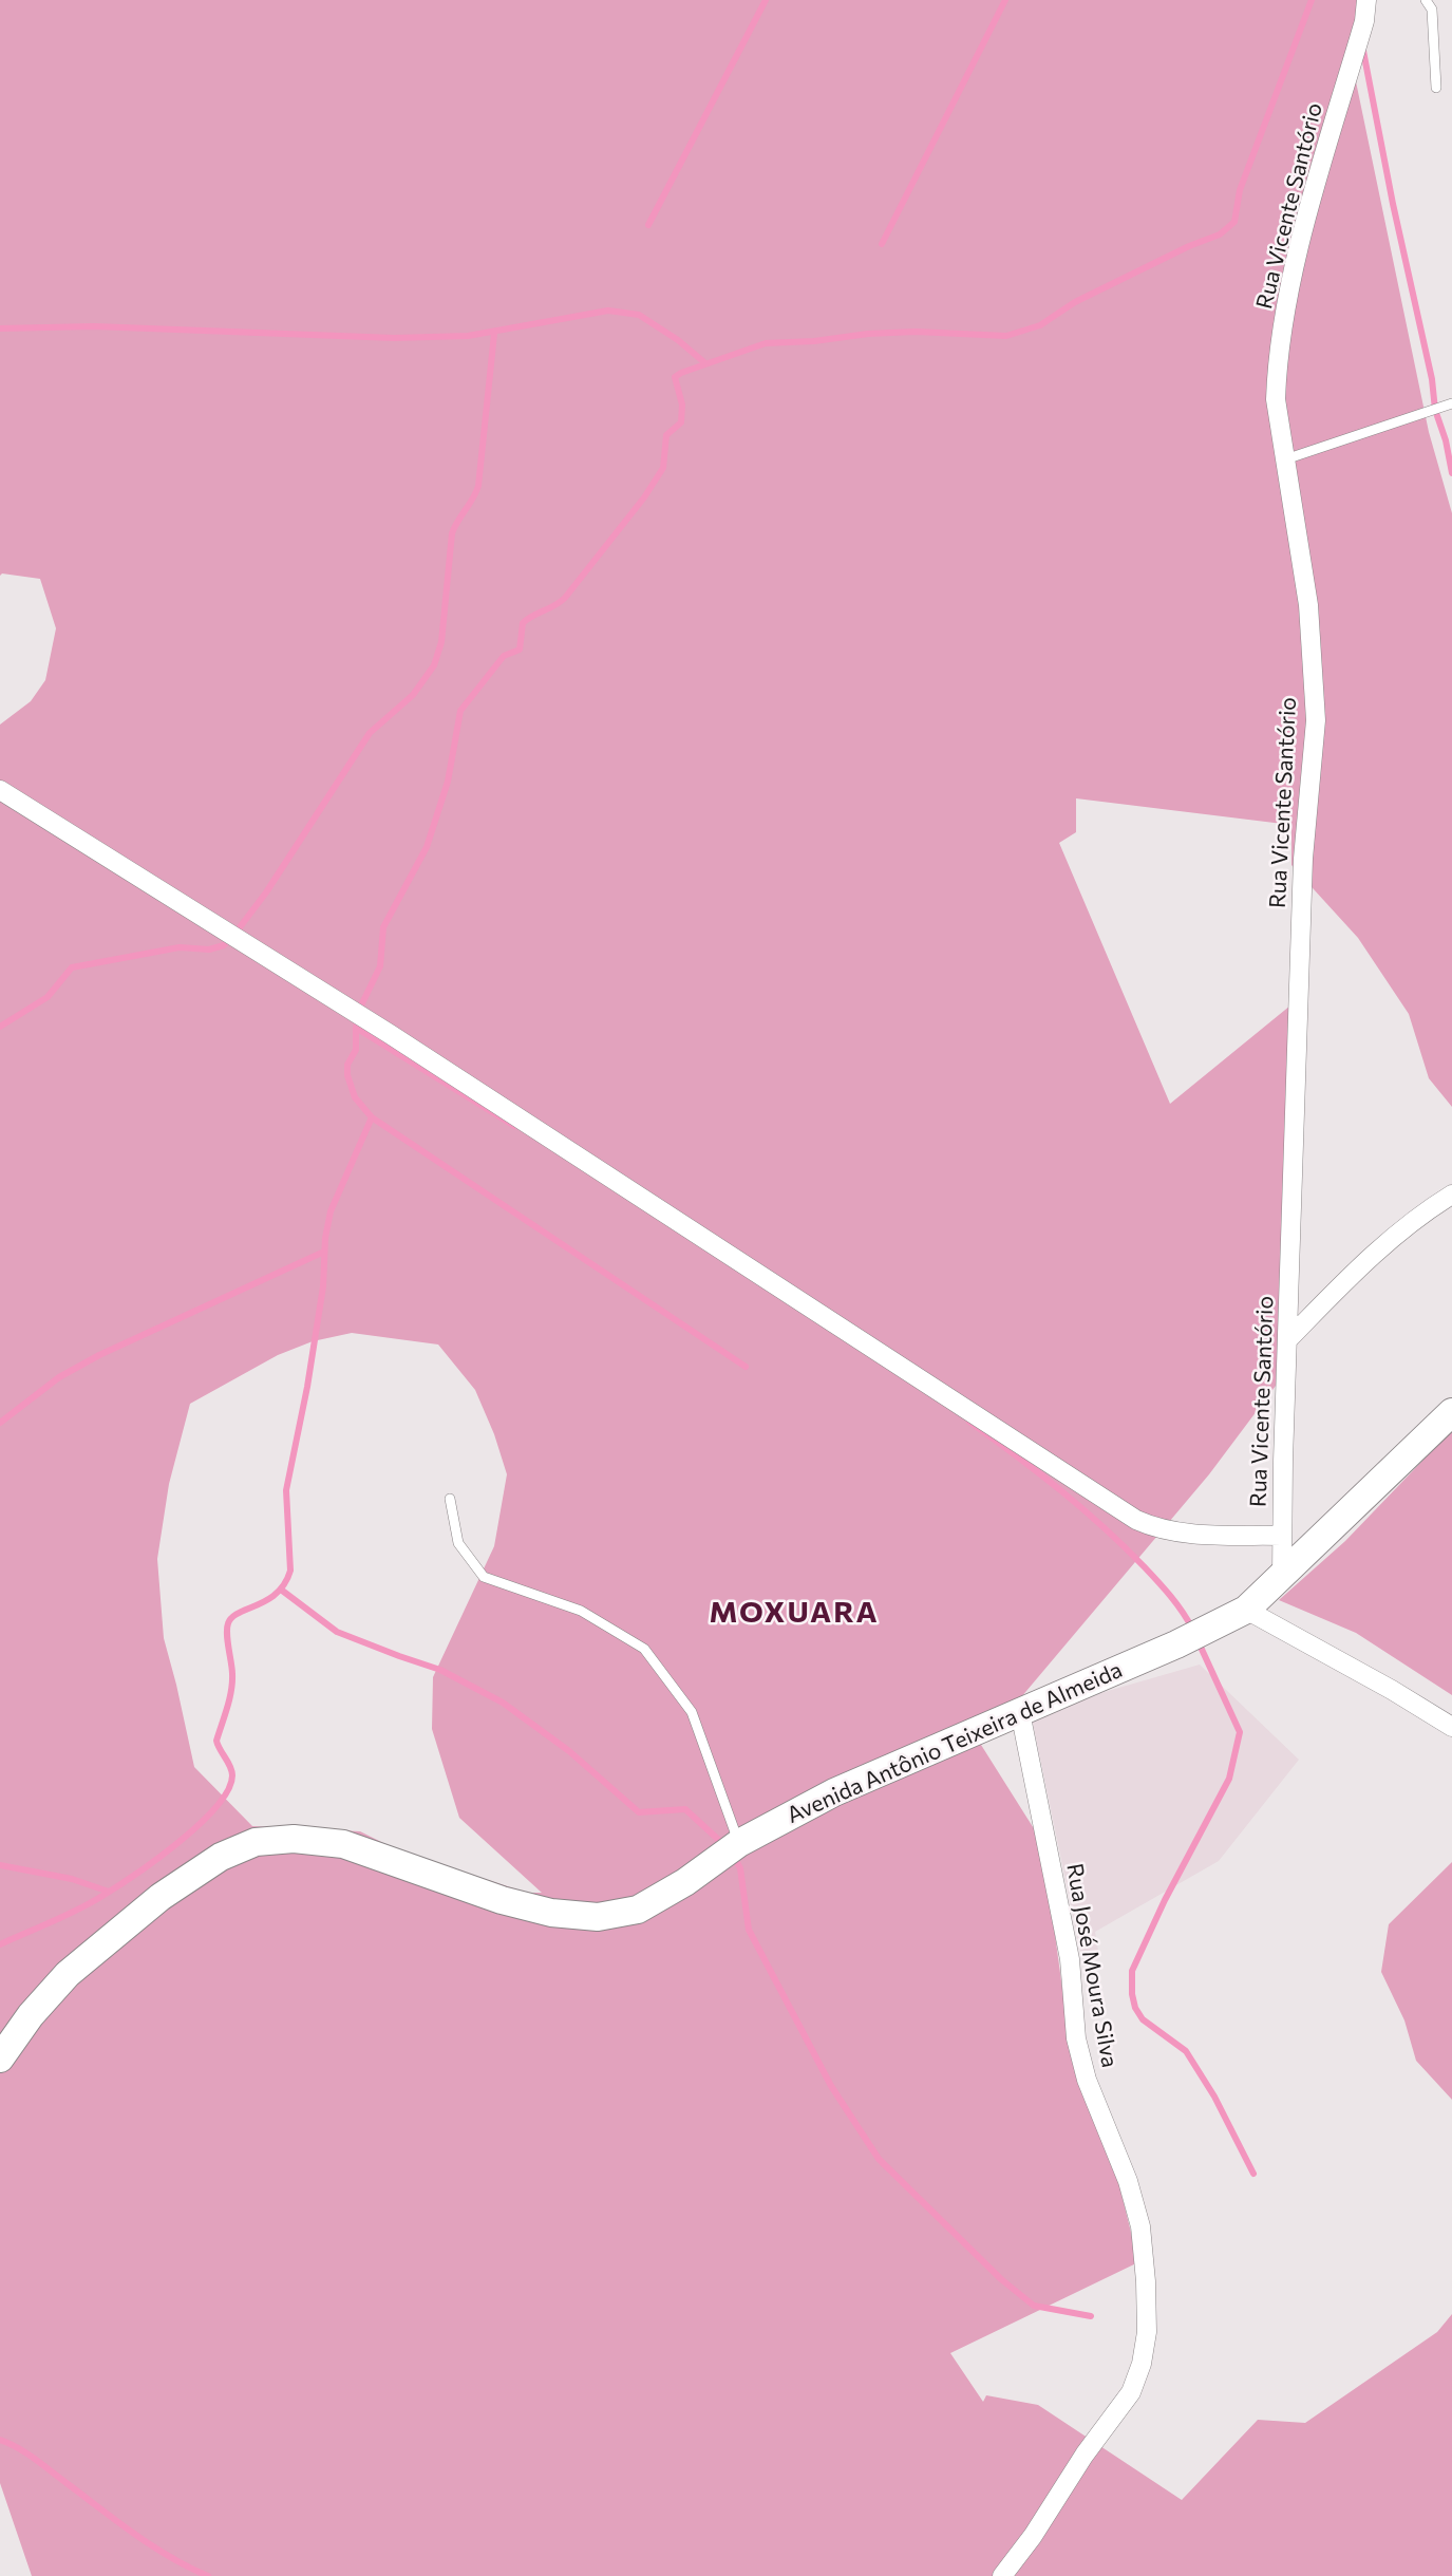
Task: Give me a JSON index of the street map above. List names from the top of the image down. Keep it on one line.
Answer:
{"streets":{"street":["Rua Vicente Santório","Avenida Antônio Teixeira de Almeida","Rua José Moura Silva"]},"crossings":[["Rua Vicente Santório","Avenida Antônio Teixeira de Almeida"],["Avenida Antônio Teixeira de Almeida","Rua José Moura Silva"]],"districts":["MOXUARA"]}
